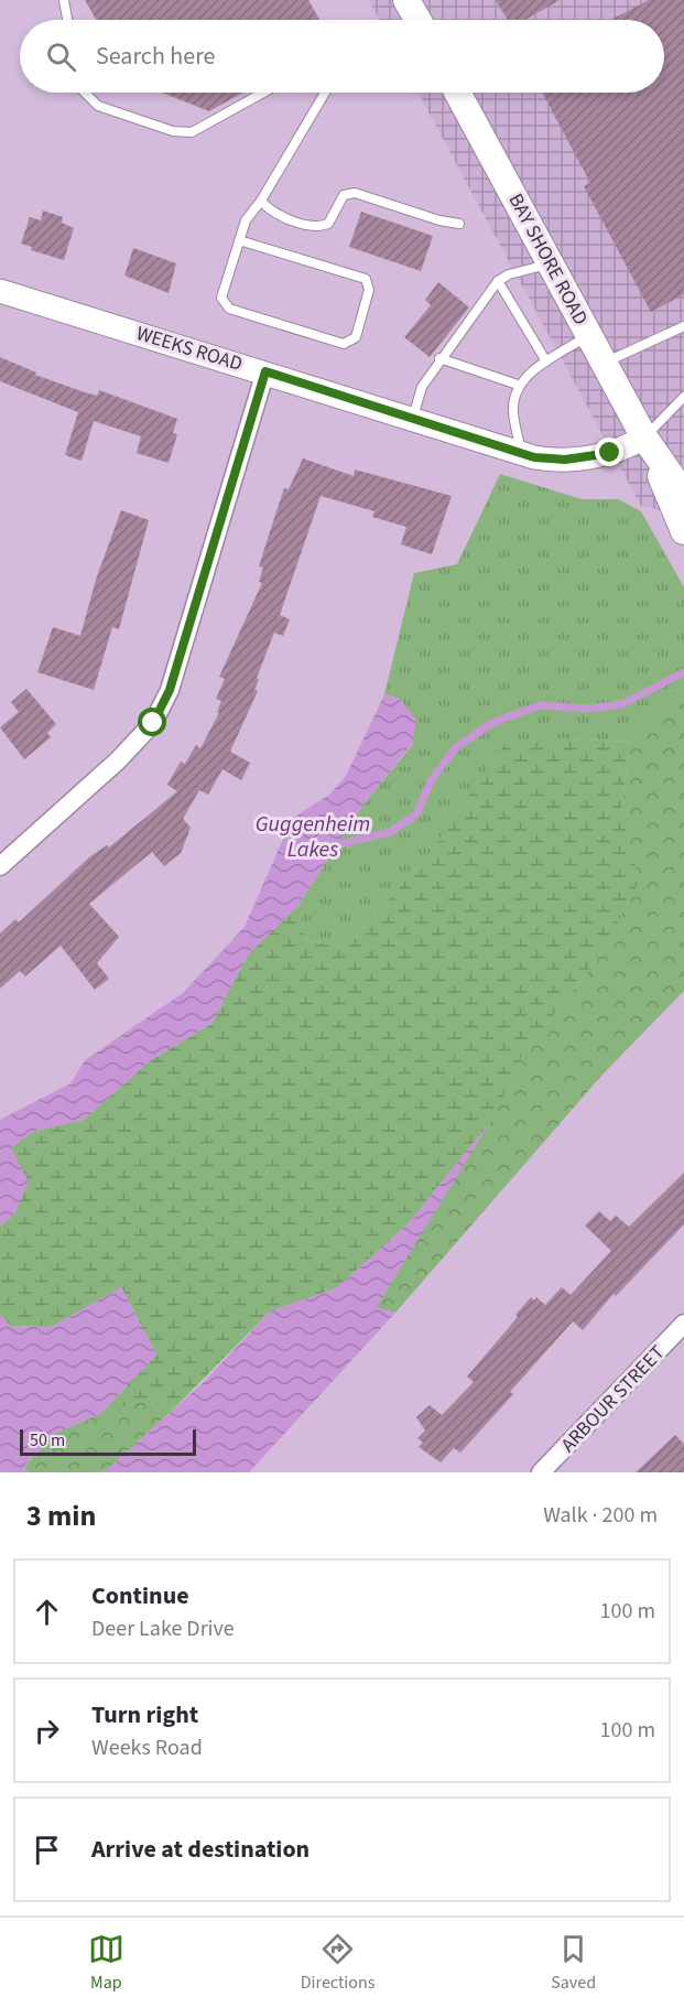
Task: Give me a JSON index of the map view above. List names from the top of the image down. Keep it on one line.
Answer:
{"streets":{"main road":["BAY SHORE ROAD"],"street":["WEEKS ROAD","ARBOUR STREET"]},"crossings":[["BAY SHORE ROAD","WEEKS ROAD"]],"water":["Guggenheim Lakes"],"scale_bar":"50 m","page":{"search":"Search here","scale":"50 m","heading":["3 min","Walk · 200 m"],"list":[["Continue","Deer Lake Drive","100 m"],["Turn right","Weeks Road","100 m"],"Arrive at destination"],"nav":["Map","Directions","Saved"]}}
